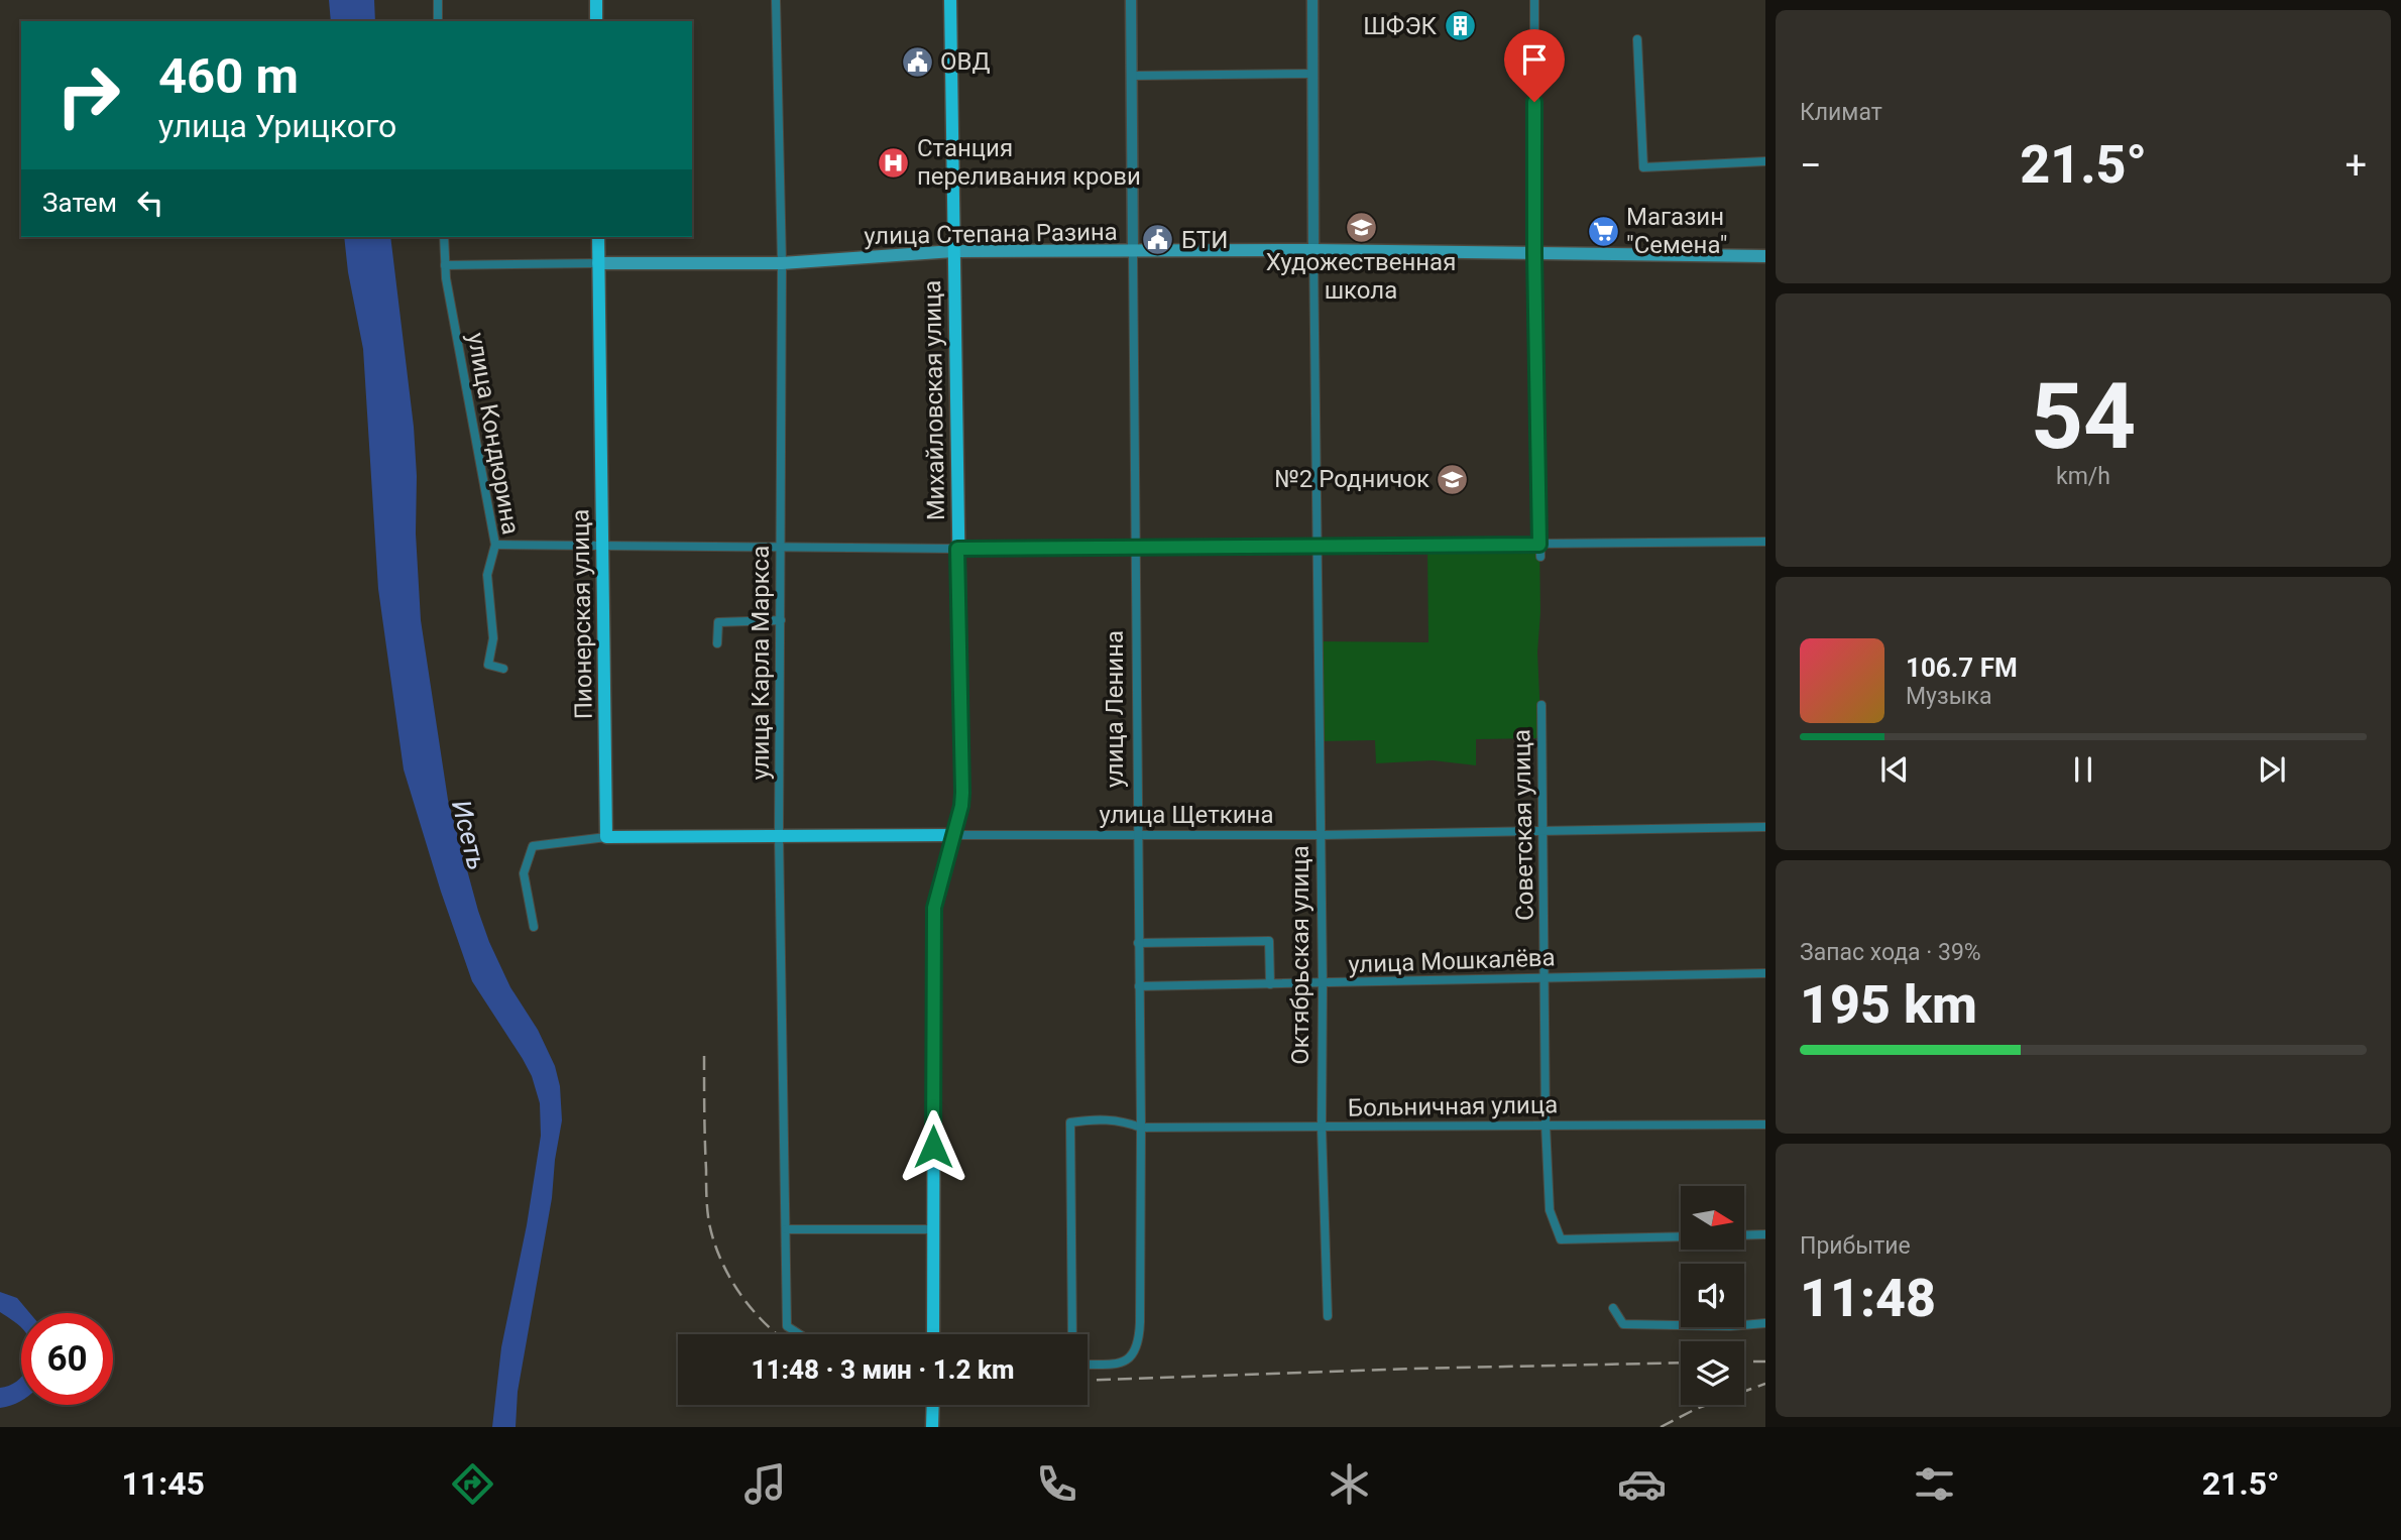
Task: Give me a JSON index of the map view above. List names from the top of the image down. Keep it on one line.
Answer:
{"streets":{"main road":["улица Степана Разина","Михайловская улица","Пионерская улица","улица Щеткина"],"street":["улица Кондюрина","улица Карла Маркса","улица Ленина","Советская улица","Октябрьская улица","улица Мошкалёва","Больничная улица"]},"crossings":[["улица Степана Разина","Михайловская улица"],["улица Степана Разина","Пионерская улица"],["улица Степана Разина","улица Карла Маркса"],["улица Степана Разина","улица Ленина"],["улица Степана Разина","Октябрьская улица"],["Михайловская улица","улица Щеткина"],["Пионерская улица","улица Щеткина"],["улица Карла Маркса","улица Щеткина"],["улица Ленина","улица Щеткина"],["улица Ленина","улица Мошкалёва"],["улица Ленина","Больничная улица"],["улица Щеткина","Советская улица"],["улица Щеткина","Октябрьская улица"],["Советская улица","улица Мошкалёва"],["Советская улица","Больничная улица"],["Октябрьская улица","улица Мошкалёва"],["Октябрьская улица","Больничная улица"]],"water":["Исеть"],"places":{"building":["ШФЭК"],"public building":["ОВД","БТИ"],"hospital":["Станция переливания крови"],"school or university":["Художественная школа","№2 Родничок"],"supermarket":["Магазин \"Семена\""]},"north":"right","page":{"tile":["Климат",["54","km/h"],["Запас хода · 39%","195 km"],["Прибытие","11:48"]],"turn":["460 m","улица Урицкого"],"heat":["−","21.5°","+"],"then":"Затем","song":["106.7 FM","Музыка"],"limit":"60","trip":"11:48 · 3 мин · 1.2 km","tabs":["11:45","21.5°"]}}
